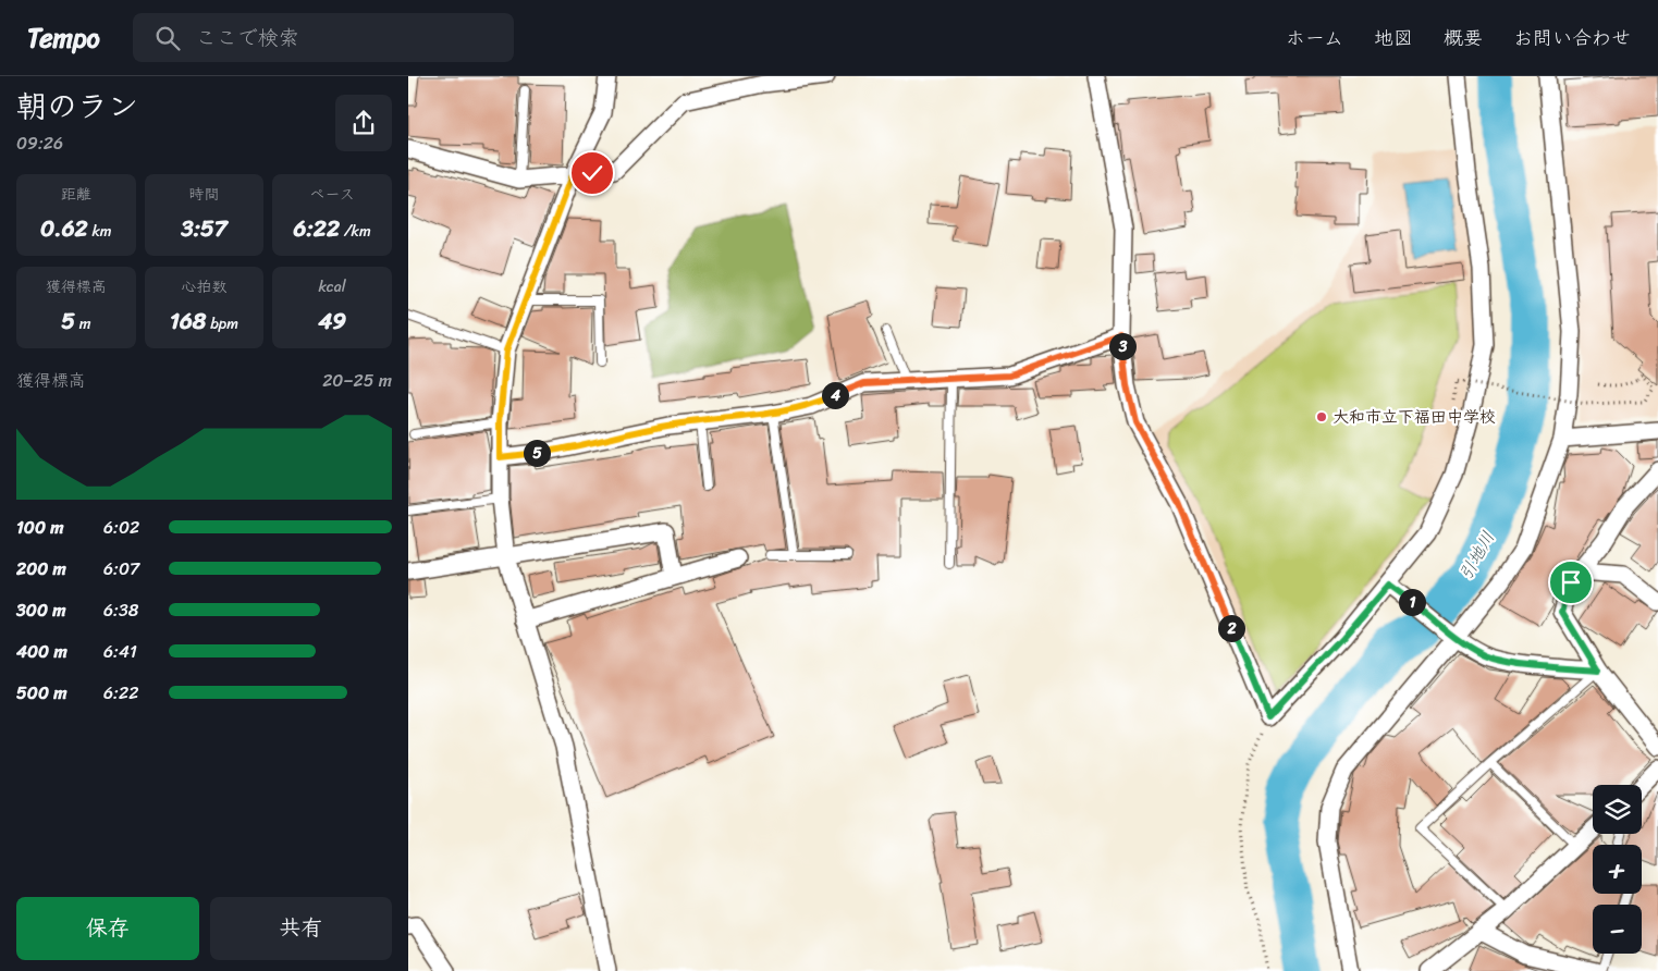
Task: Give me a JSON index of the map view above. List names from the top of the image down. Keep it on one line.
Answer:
{"water":["引地川"],"places":["大和市立下福田中学校"],"page":{"header":"Tempo","search":"ここで検索","nav":["ホーム","地図","概要","お問い合わせ"],"heading":["朝のラン","09:26"],"stats":[["距離","0.62 km"],["時間","3:57"],["ペース","6:22 /km"],["獲得標高","5 m"],["心拍数","168 bpm"],["kcal","49"]],"pins":["3","4","5","1","2"],"chart":["獲得標高","20–25 m"],"list":[{"name":"100 m","note":"6:02"},{"name":"200 m","note":"6:07"},{"name":"300 m","note":"6:38"},{"name":"400 m","note":"6:41"},{"name":"500 m","note":"6:22"}],"map_buttons":["+","−"],"buttons":["保存","共有"]}}
